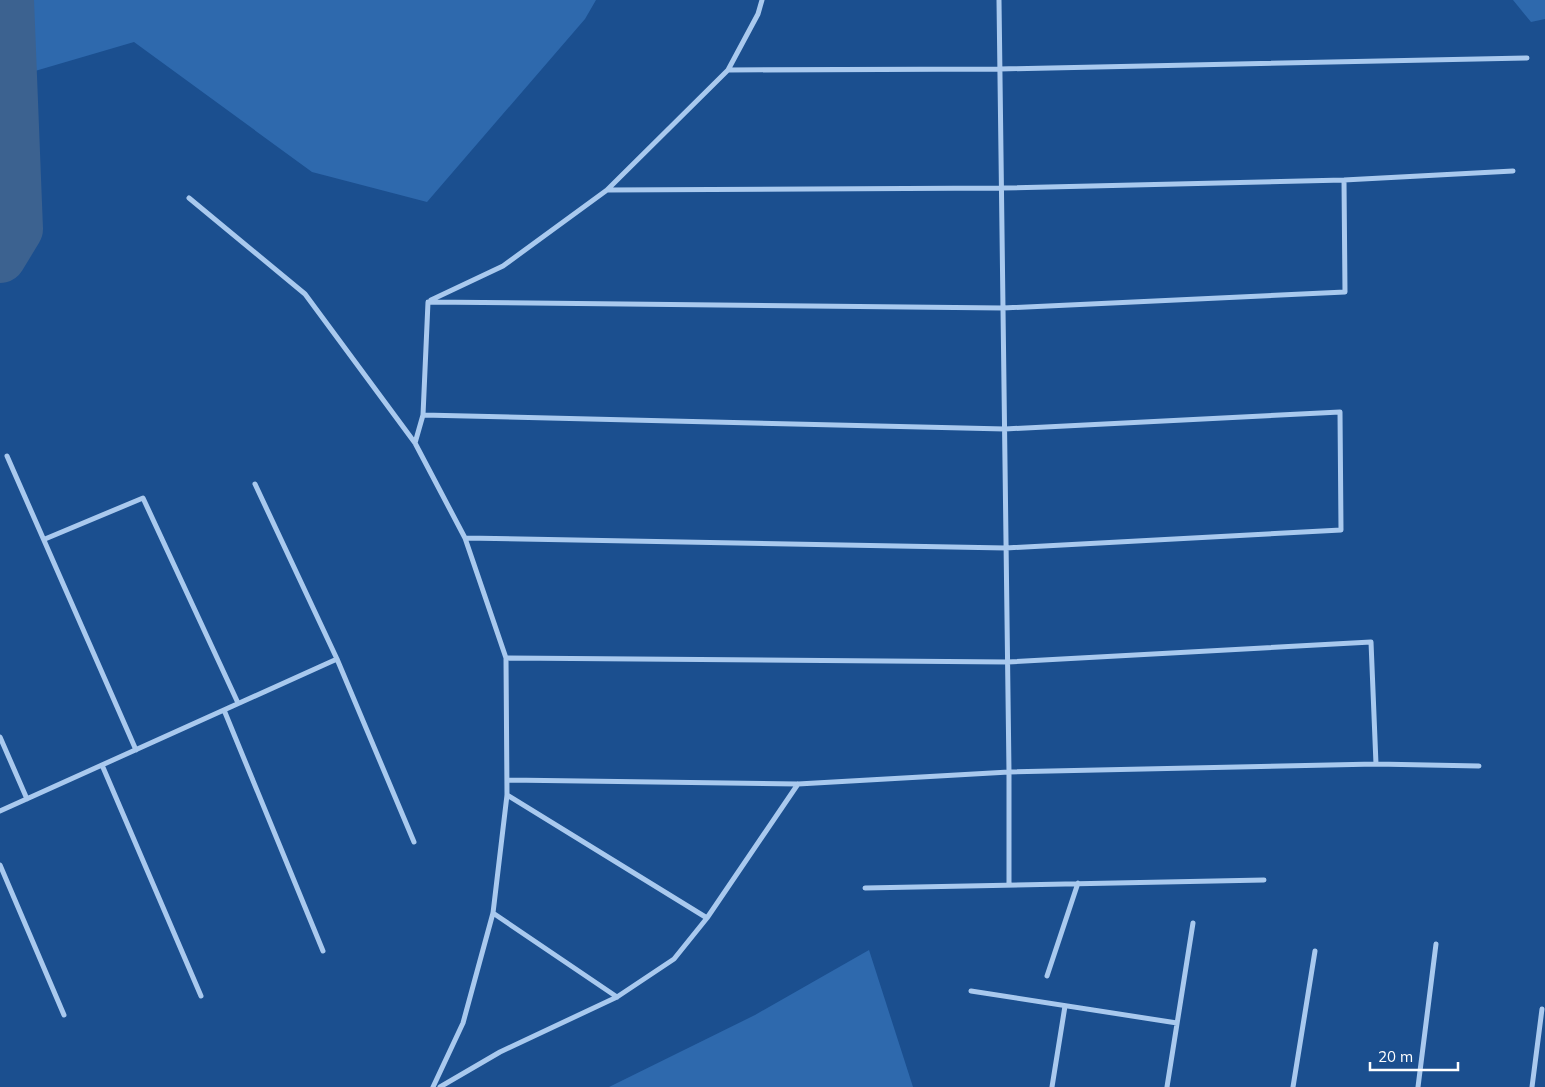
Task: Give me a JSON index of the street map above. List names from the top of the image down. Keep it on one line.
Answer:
{"scale_bar":"20 m"}
